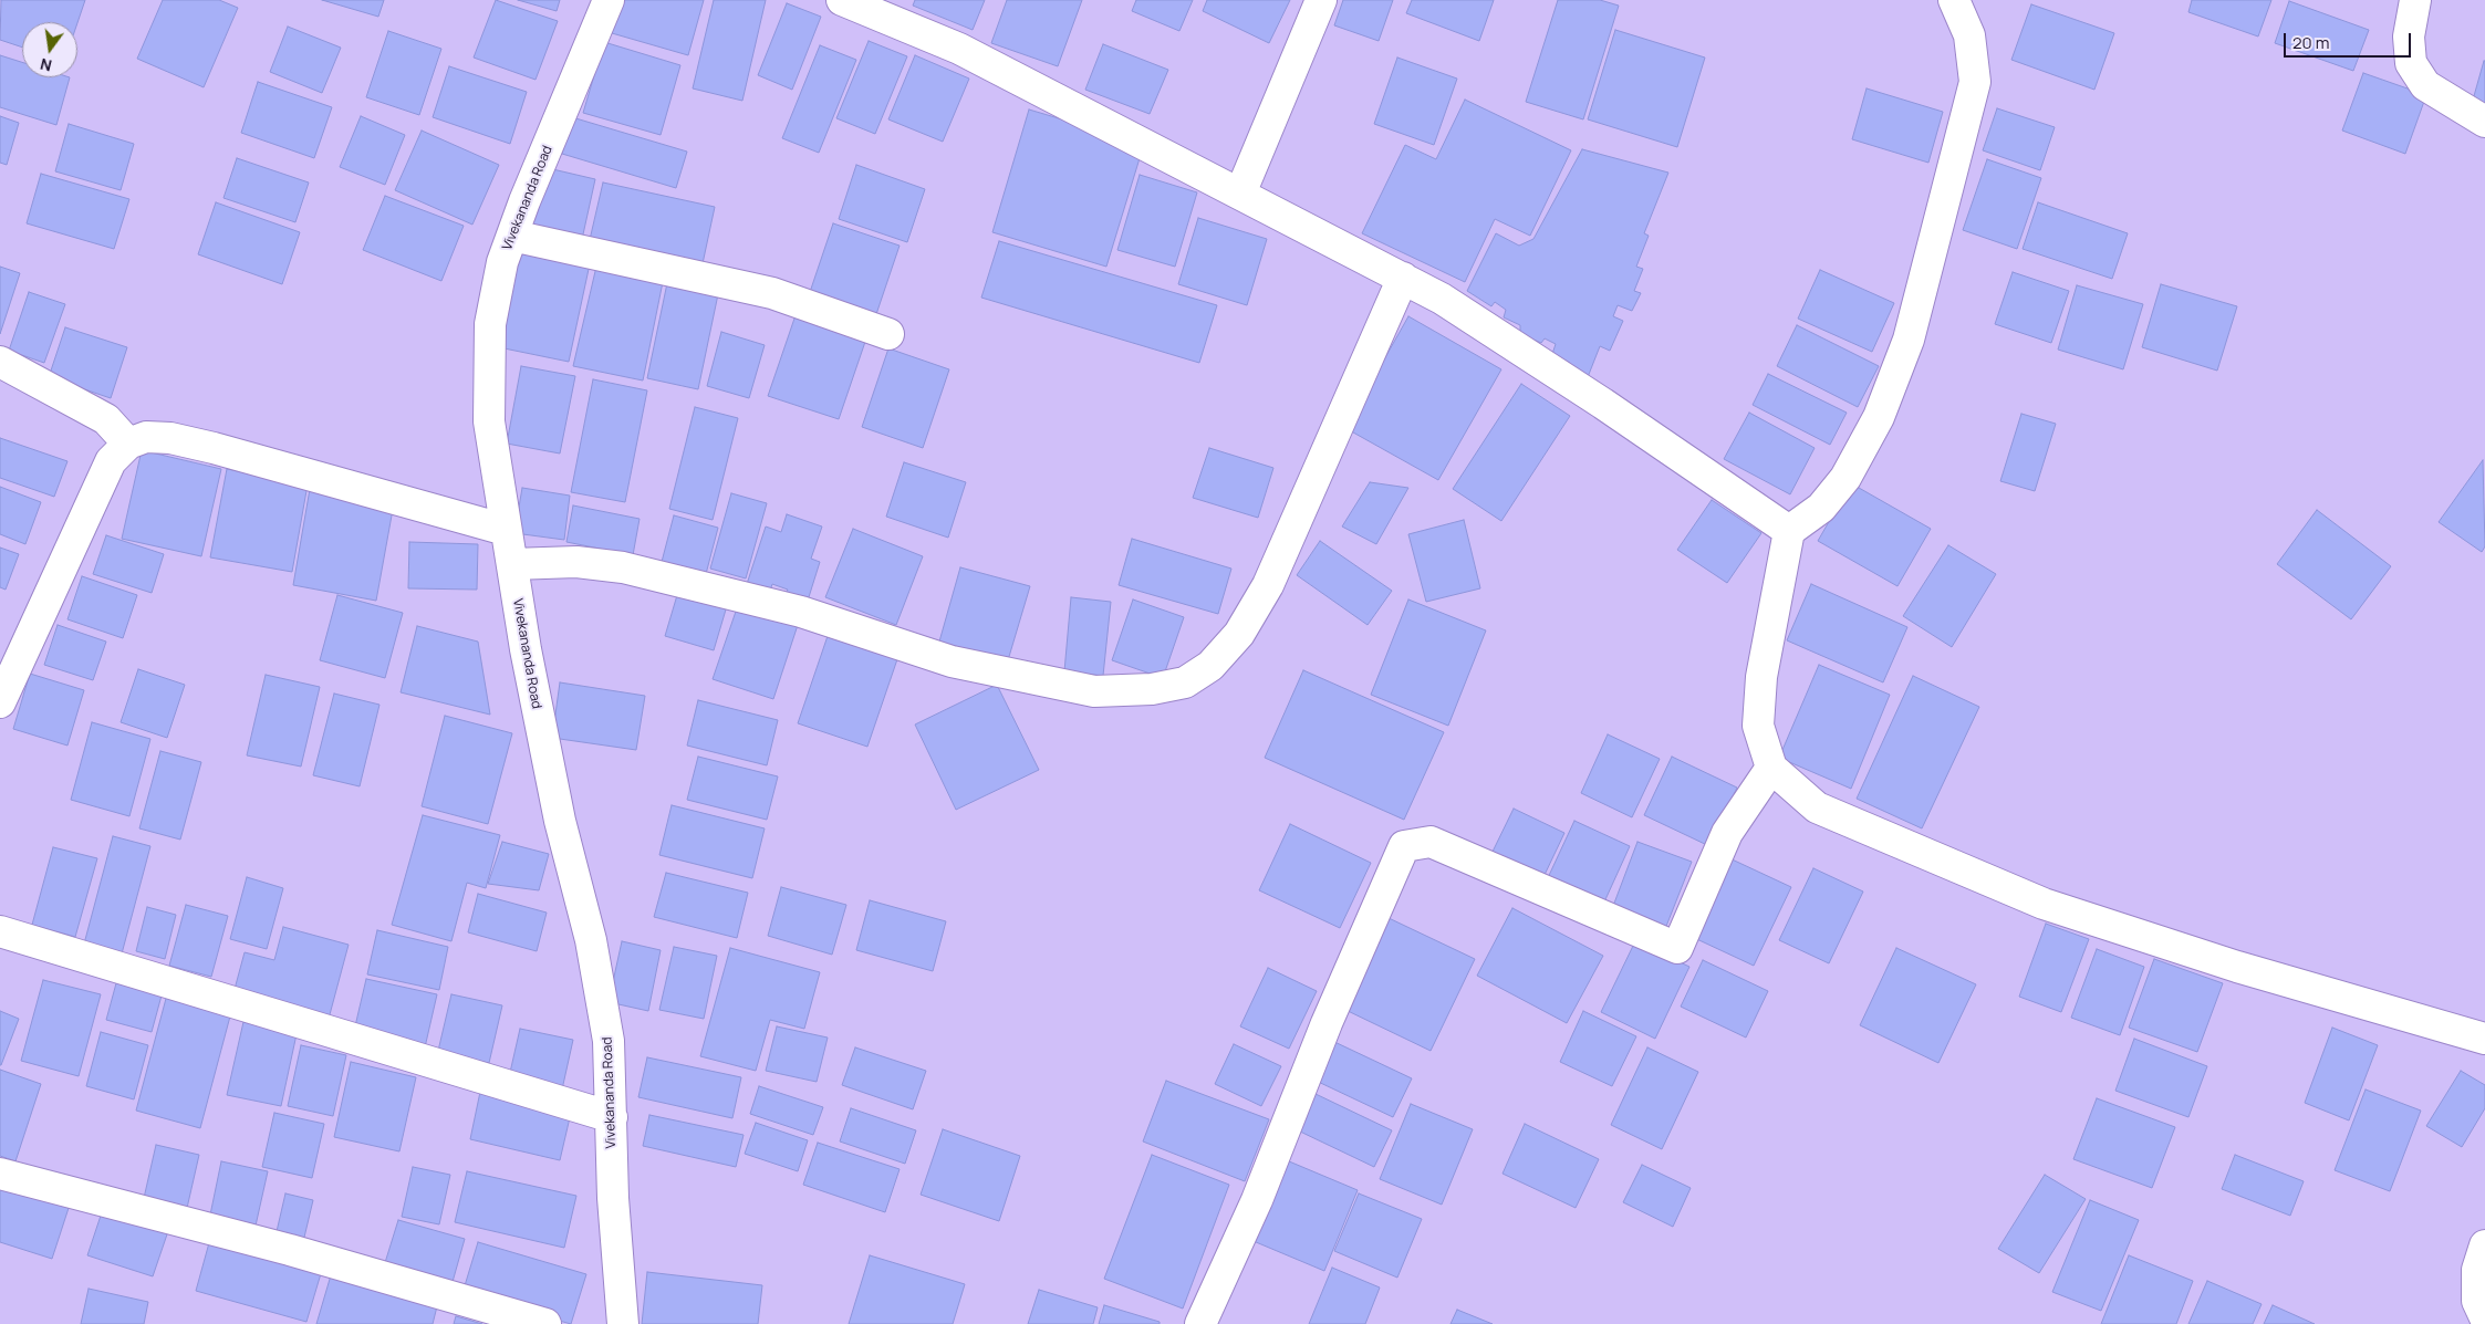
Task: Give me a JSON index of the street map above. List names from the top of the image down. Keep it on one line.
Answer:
{"streets":{"street":["Vivekananda Road"]},"scale_bar":"20 m","north":"bottom"}
